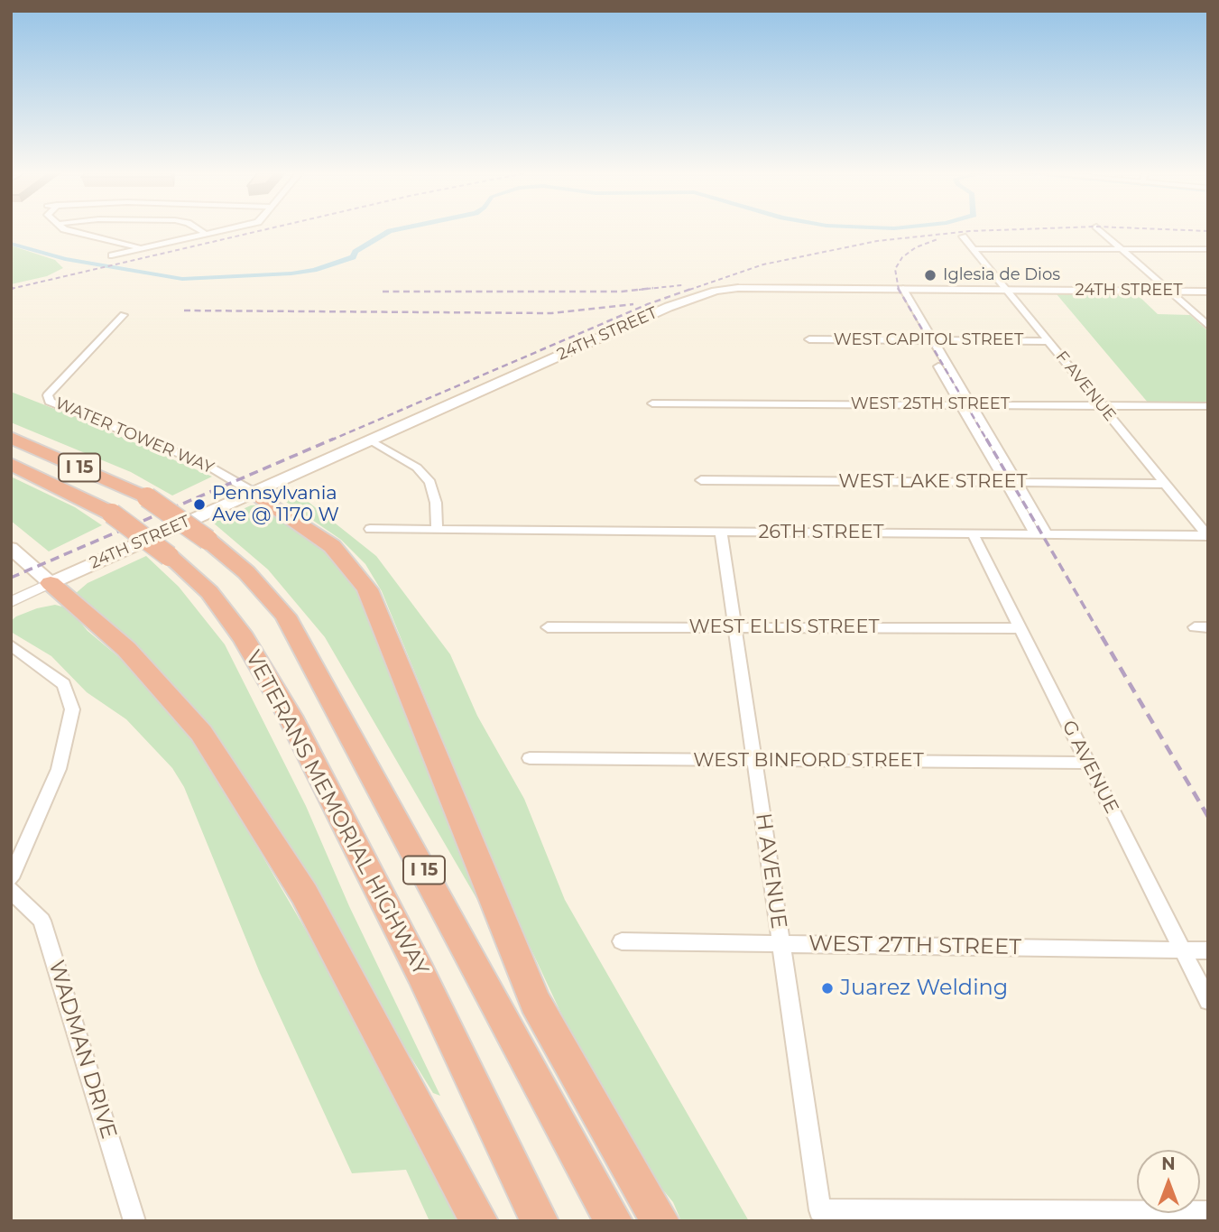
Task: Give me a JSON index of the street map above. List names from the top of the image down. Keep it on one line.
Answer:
{"streets":{"highway":["I 15","VETERANS MEMORIAL HIGHWAY"],"main road":["24TH STREET"],"street":["WEST CAPITOL STREET","F AVENUE","WEST 25TH STREET","WATER TOWER WAY","WEST LAKE STREET","26TH STREET","WEST ELLIS STREET","WEST BINFORD STREET","G AVENUE","H AVENUE","WEST 27TH STREET","WADMAN DRIVE"]},"crossings":[["24TH STREET","F AVENUE"],["24TH STREET","WATER TOWER WAY"],["WEST CAPITOL STREET","F AVENUE"],["F AVENUE","WEST 25TH STREET"],["F AVENUE","WEST LAKE STREET"],["F AVENUE","26TH STREET"],["26TH STREET","G AVENUE"],["26TH STREET","H AVENUE"],["WEST ELLIS STREET","G AVENUE"],["WEST ELLIS STREET","H AVENUE"],["WEST BINFORD STREET","G AVENUE"],["WEST BINFORD STREET","H AVENUE"],["G AVENUE","WEST 27TH STREET"],["H AVENUE","WEST 27TH STREET"]],"places":["Iglesia de Dios","Pennsylvania Ave @ 1170 W","Juarez Welding"],"north":"top"}
